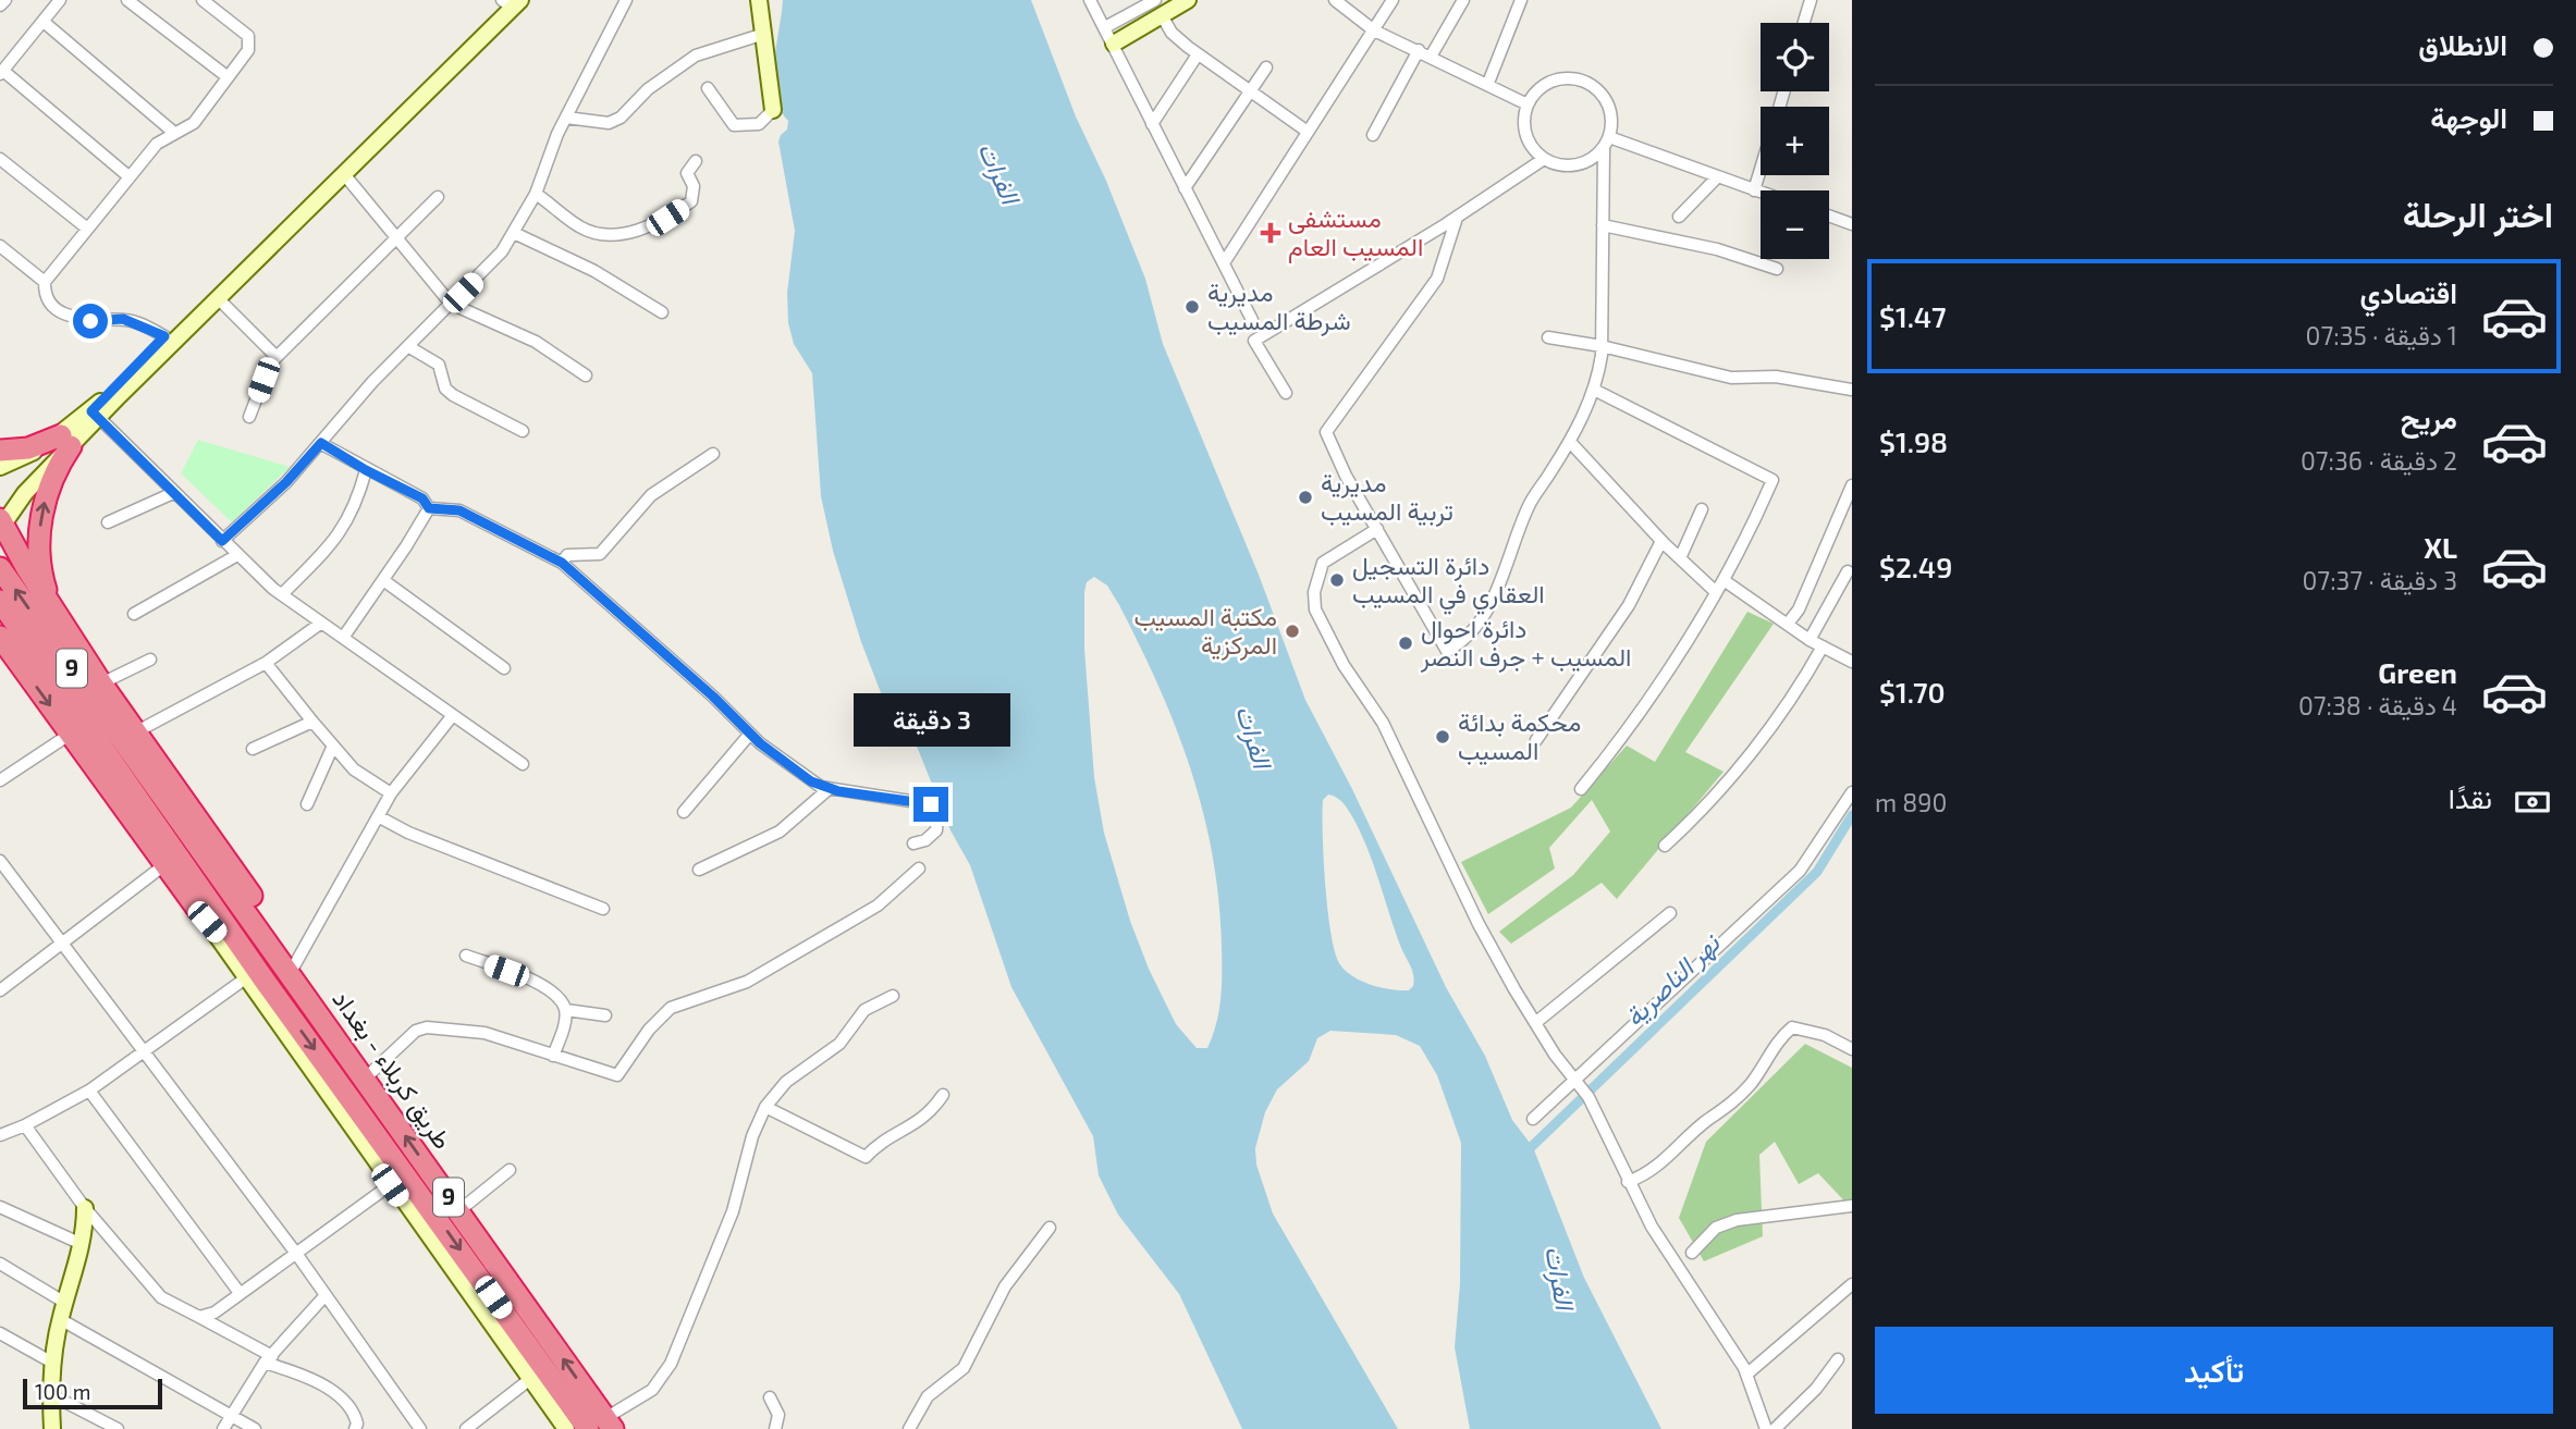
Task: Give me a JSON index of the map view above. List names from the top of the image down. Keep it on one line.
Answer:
{"streets":{"highway":["9","طريق كربلاء - بغداد"]},"crossings":[["9","طريق كربلاء - بغداد"]],"water":["الفرات","نهر الناصرية"],"places":{"health":["مستشفى المسيب العام"],"other":["مديرية شرطة المسيب","مديرية تربية المسيب","دائرة التسجيل العقاري في المسيب","مكتبة المسيب المركزية","دائرة احوال المسيب + جرف النصر","محكمة بدائة المسيب"]},"scale_bar":"100 m","page":{"banner":["الانطلاق","الوجهة"],"map_buttons":["+","−"],"heading":"اختر الرحلة","list":[{"name":"اقتصادي","note":"1 دقيقة · 07:35","value":"$1.47"},{"name":"مريح","note":"2 دقيقة · 07:36","value":"$1.98"},{"name":"XL","note":"3 دقيقة · 07:37","value":"$2.49"},{"name":"Green","note":"4 دقيقة · 07:38","value":"$1.70"}],"bubble":"3 دقيقة","pay":["نقدًا","890 m"],"buttons":"تأكيد","scale":"100 m"}}
